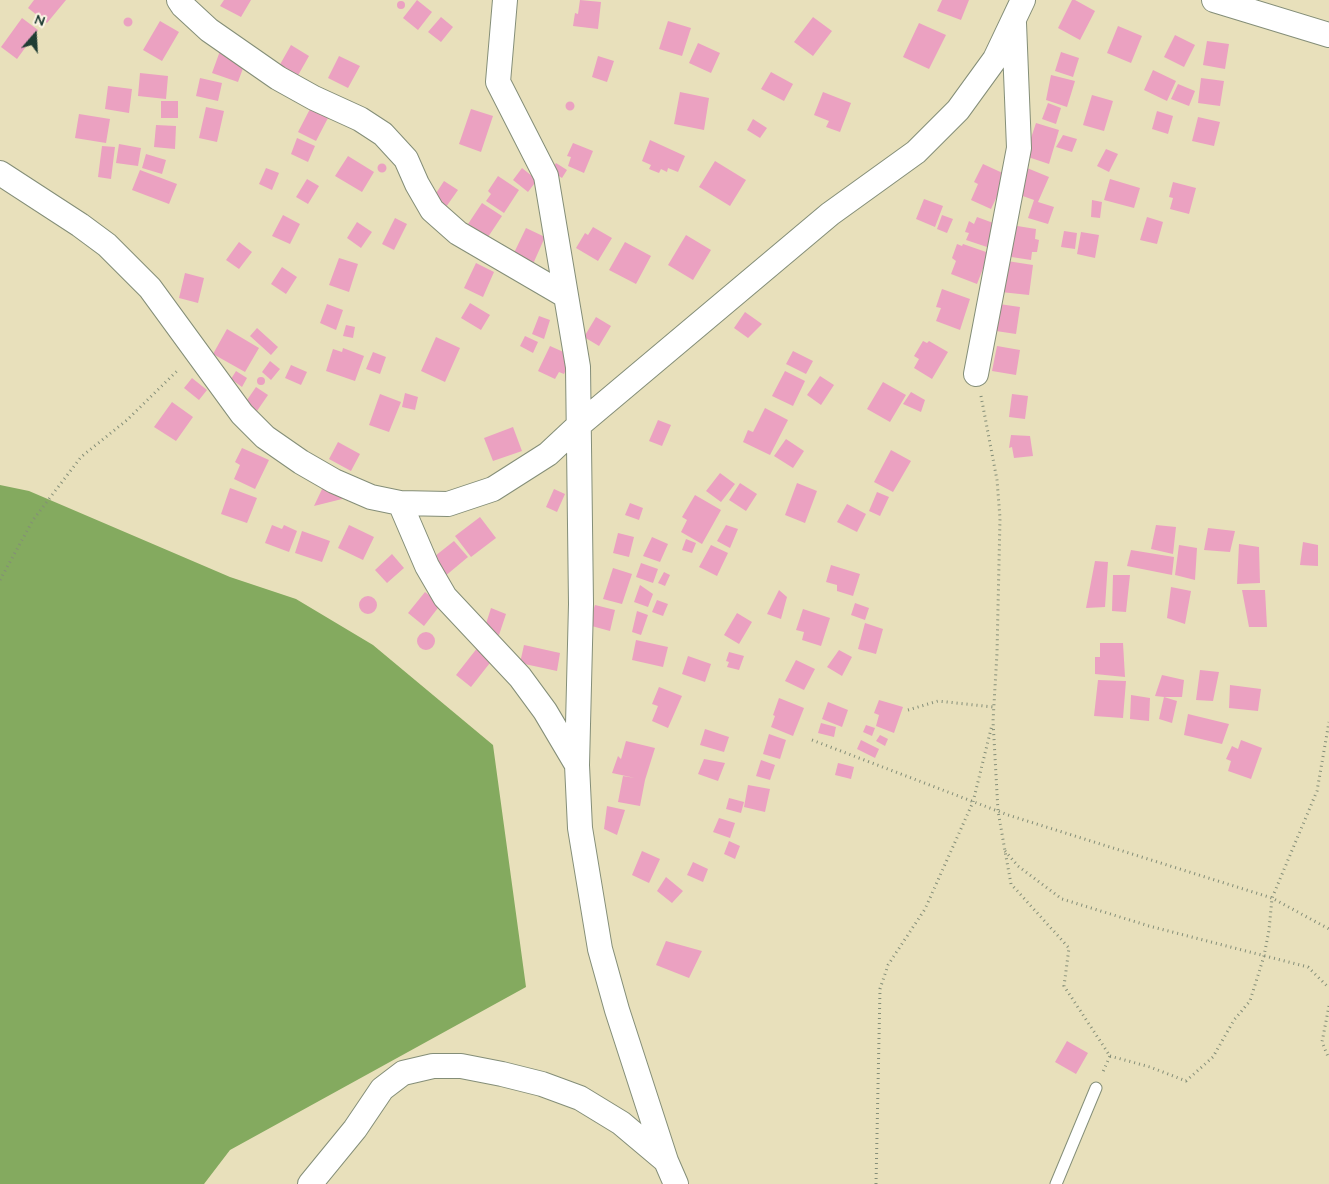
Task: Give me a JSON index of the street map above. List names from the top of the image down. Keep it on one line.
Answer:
{"north":"top"}
